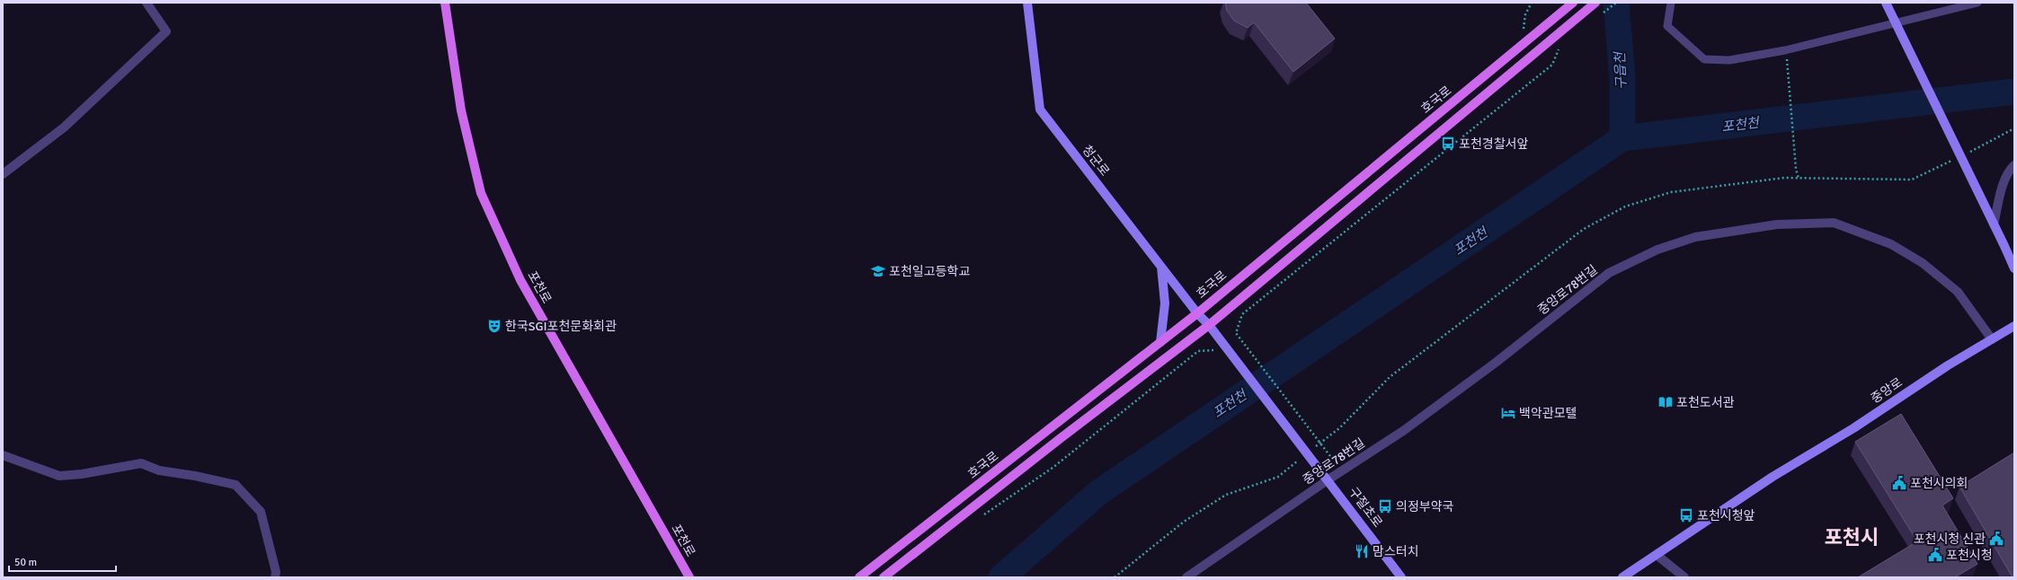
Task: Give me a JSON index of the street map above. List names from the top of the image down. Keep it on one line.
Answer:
{"streets":{"main road":["호국로","포천로"],"street":["청군로","중앙로78번길","중앙로","구절초로"]},"crossings":[["호국로","청군로"],["호국로","구절초로"],["중앙로78번길","중앙로"],["중앙로78번길","구절초로"]],"districts":["포천시"],"water":["구읍천","포천천"],"places":{"bus stop":["포천경찰서앞","의정부약국","포천시청앞"],"school or university":["포천일고등학교"],"theatre":["한국SGI포천문화회관"],"library":["포천도서관"],"hotel":["백악관모텔"],"public building":["포천시의회","포천시청 신관","포천시청"],"restaurant":["맘스터치"]},"scale_bar":"50 m"}
